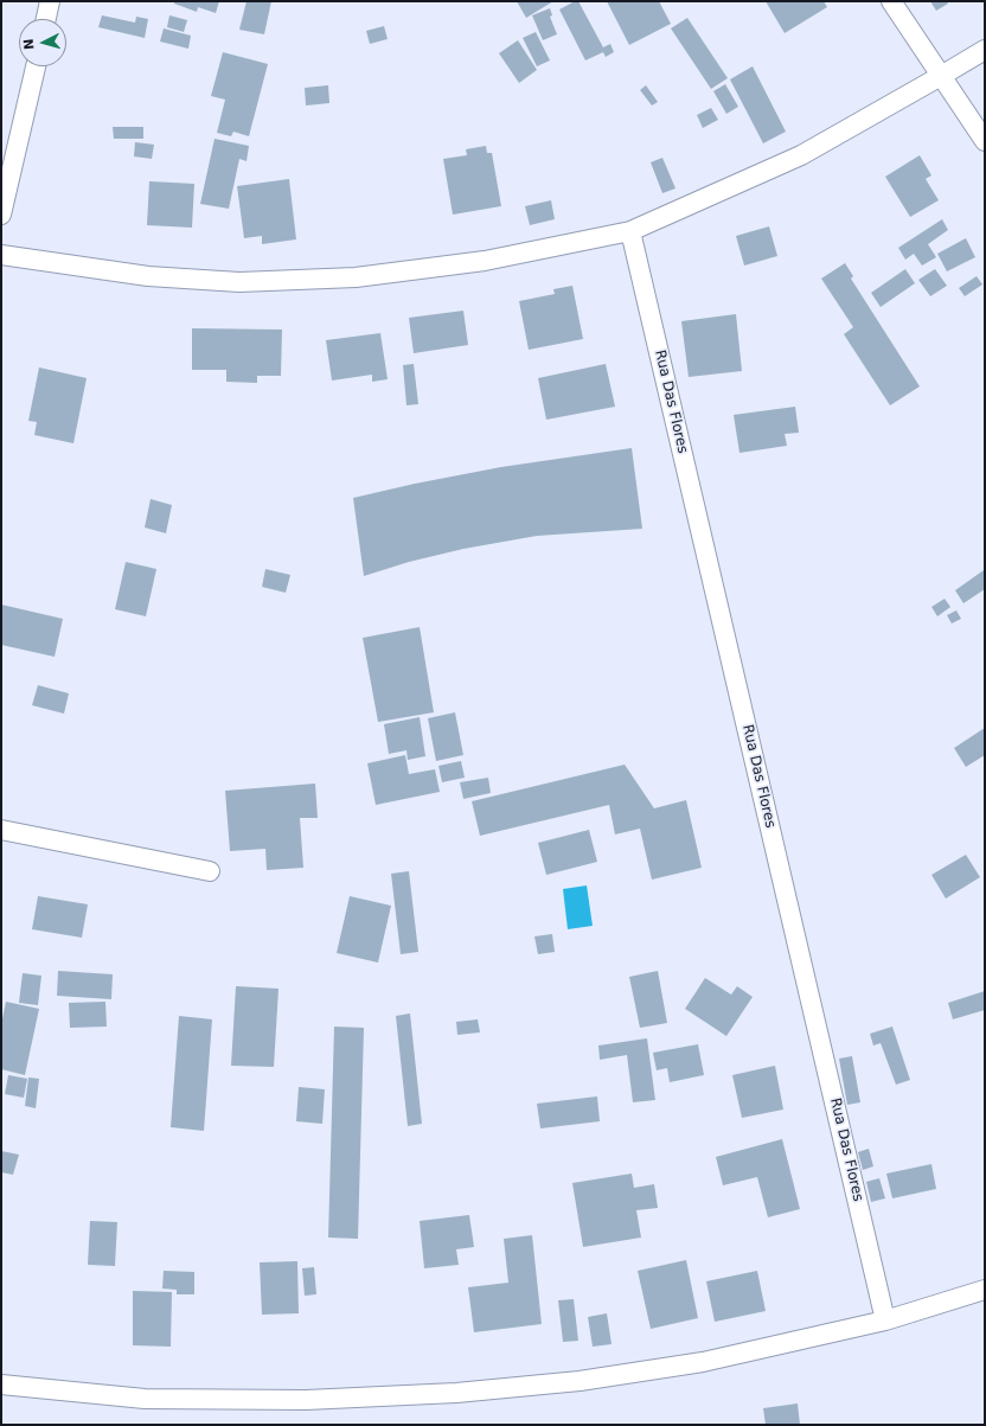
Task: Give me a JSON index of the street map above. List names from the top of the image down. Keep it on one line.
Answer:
{"streets":{"street":["Rua Das Flores"]},"north":"left"}
